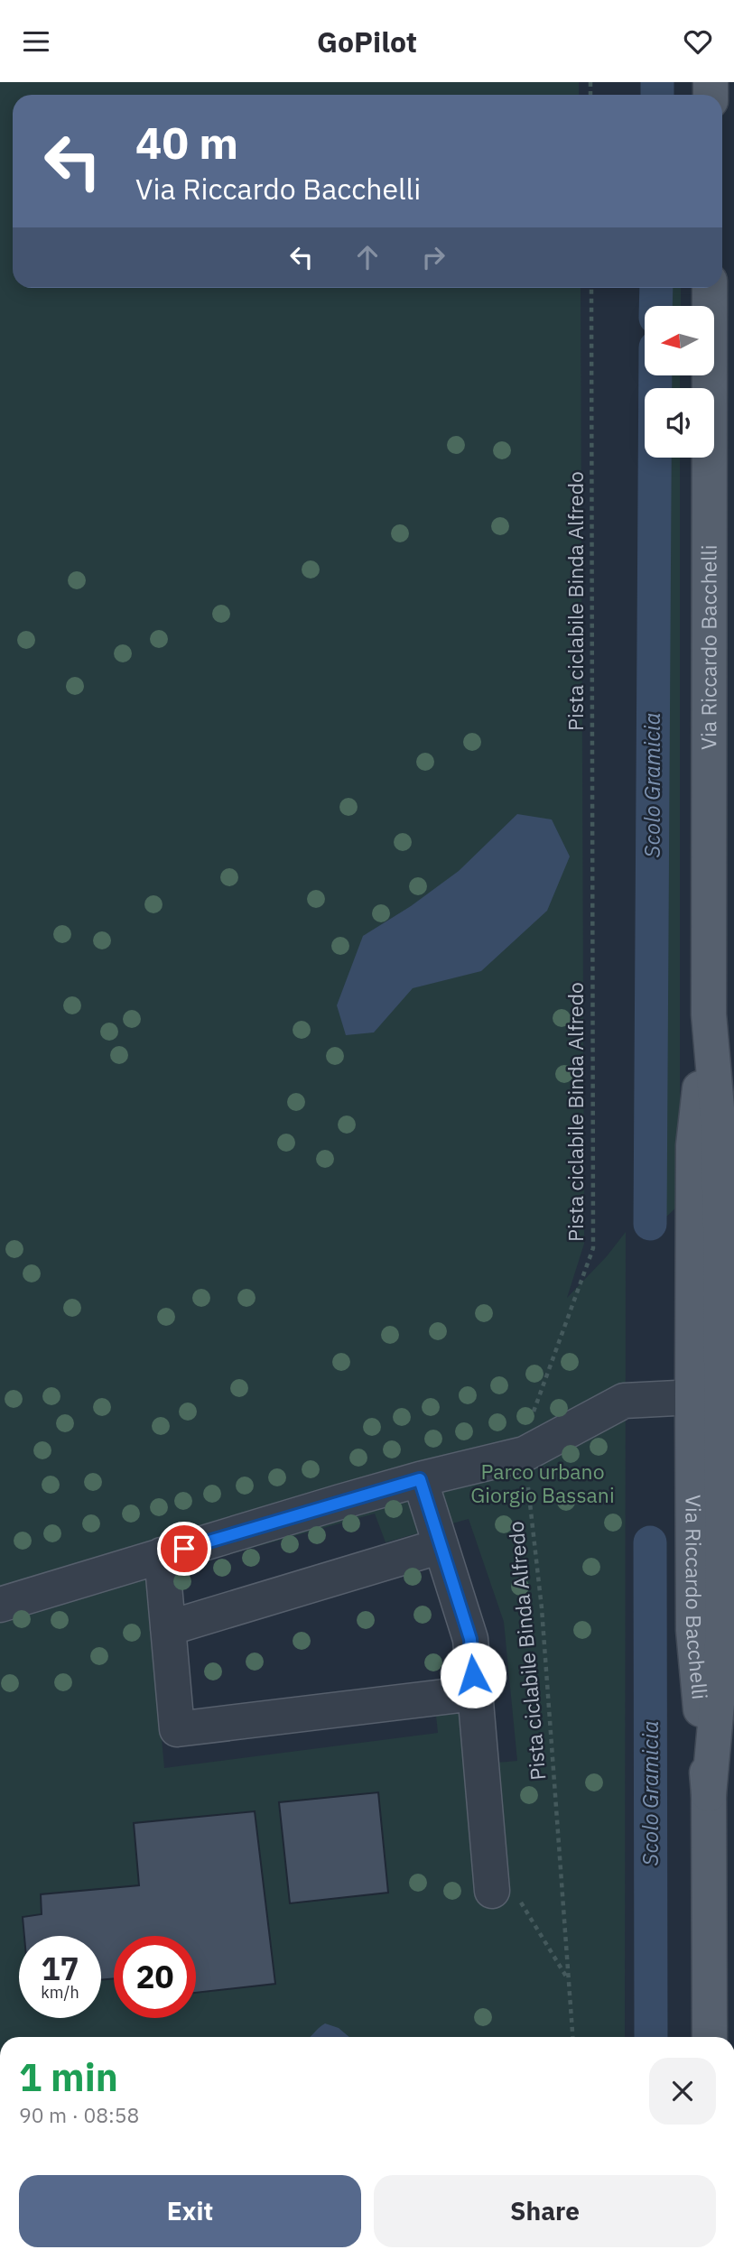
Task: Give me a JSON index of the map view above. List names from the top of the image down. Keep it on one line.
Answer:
{"streets":{"main road":["Via Riccardo Bacchelli"],"path":["Pista ciclabile Binda Alfredo"]},"water":["Scolo Gramicia"],"parks":["Parco urbano Giorgio Bassani"],"north":"left","page":{"header":"GoPilot","turn":["40 m","Via Riccardo Bacchelli"],"speed":"17 km/h","limit":"20","heading":["1 min","90 m · 08:58"],"buttons":["Exit","Share"]}}
